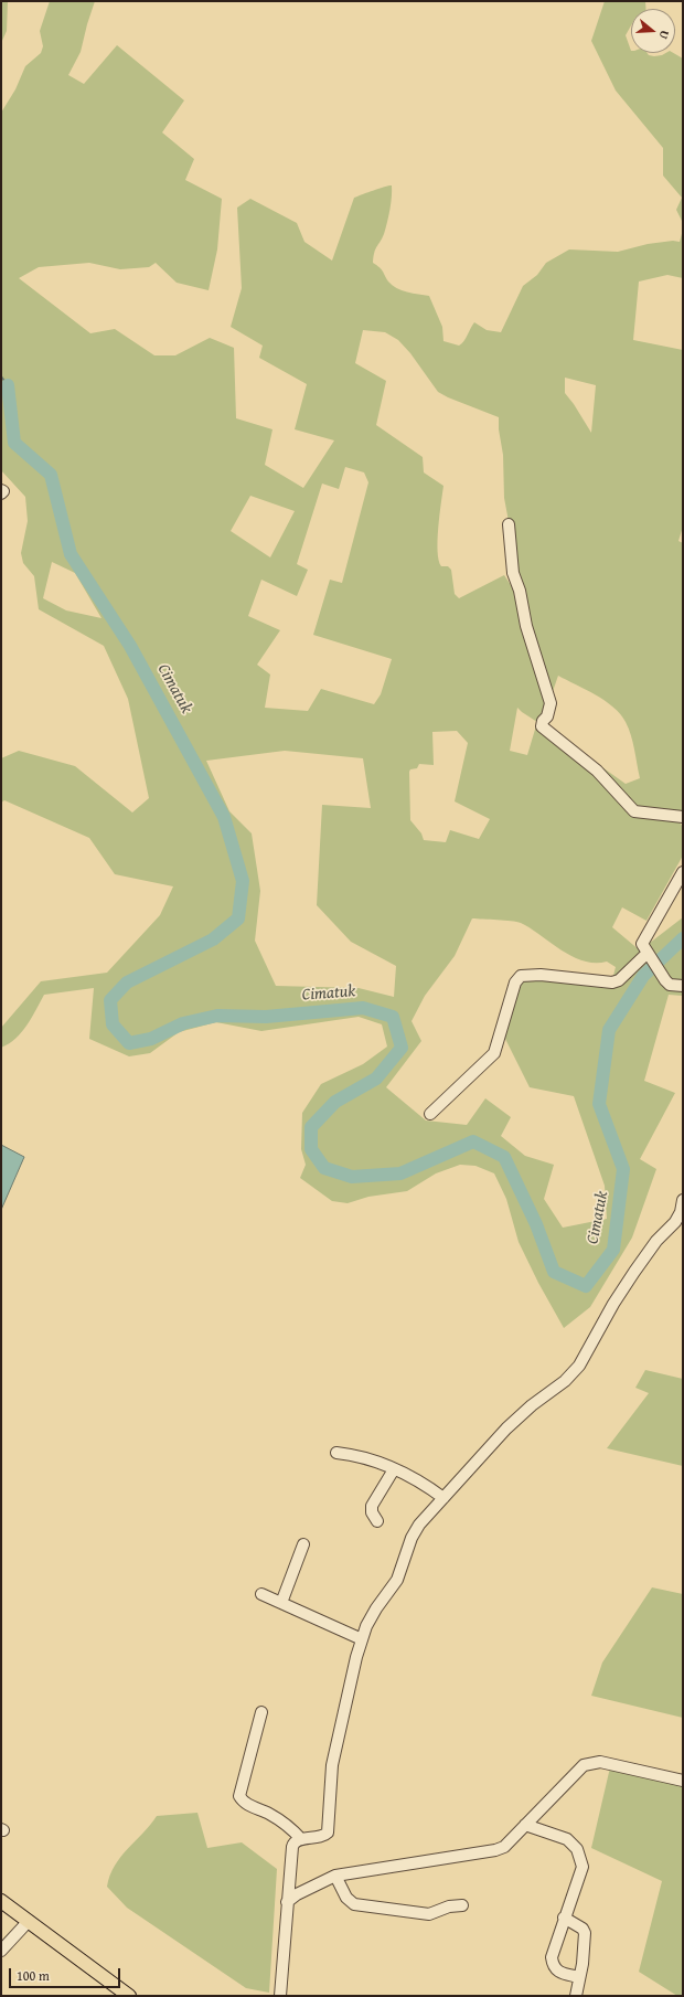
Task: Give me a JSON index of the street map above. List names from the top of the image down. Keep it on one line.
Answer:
{"water":["Cimatuk"],"scale_bar":"100 m","north":"right"}
